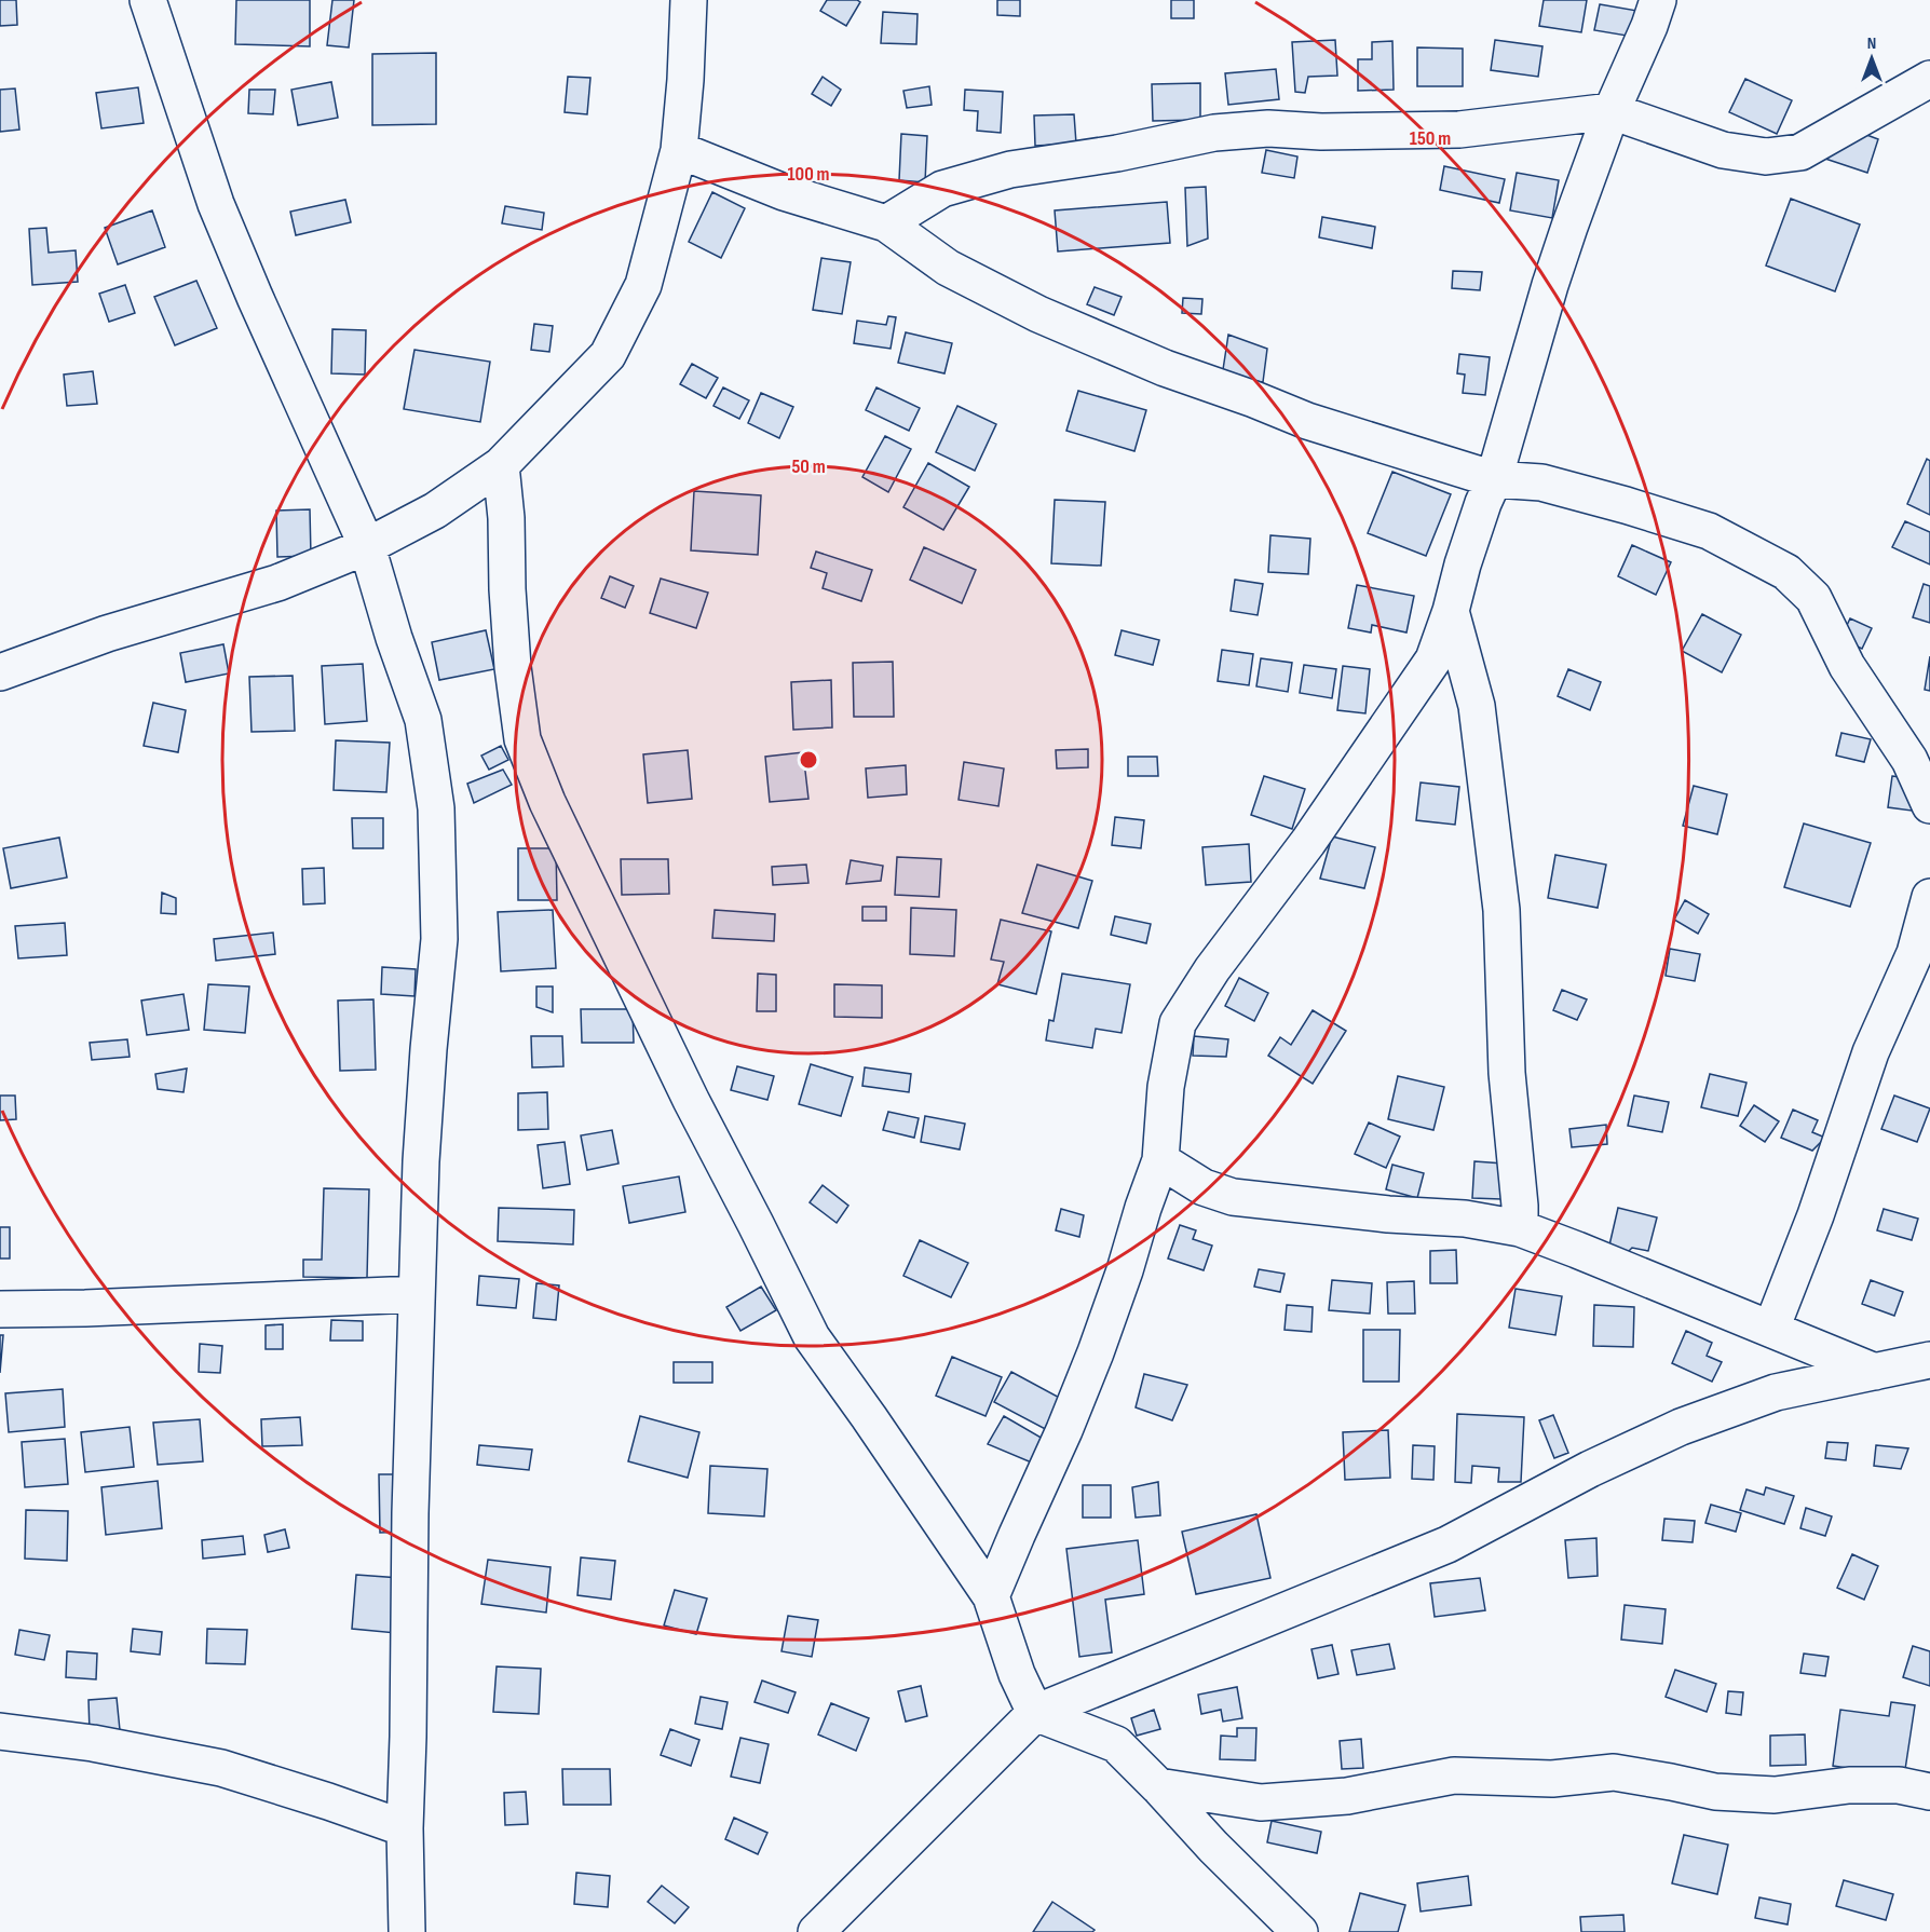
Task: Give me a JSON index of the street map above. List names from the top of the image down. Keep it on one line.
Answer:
{"north":"top","rings":["150 m","100 m","50 m"]}
